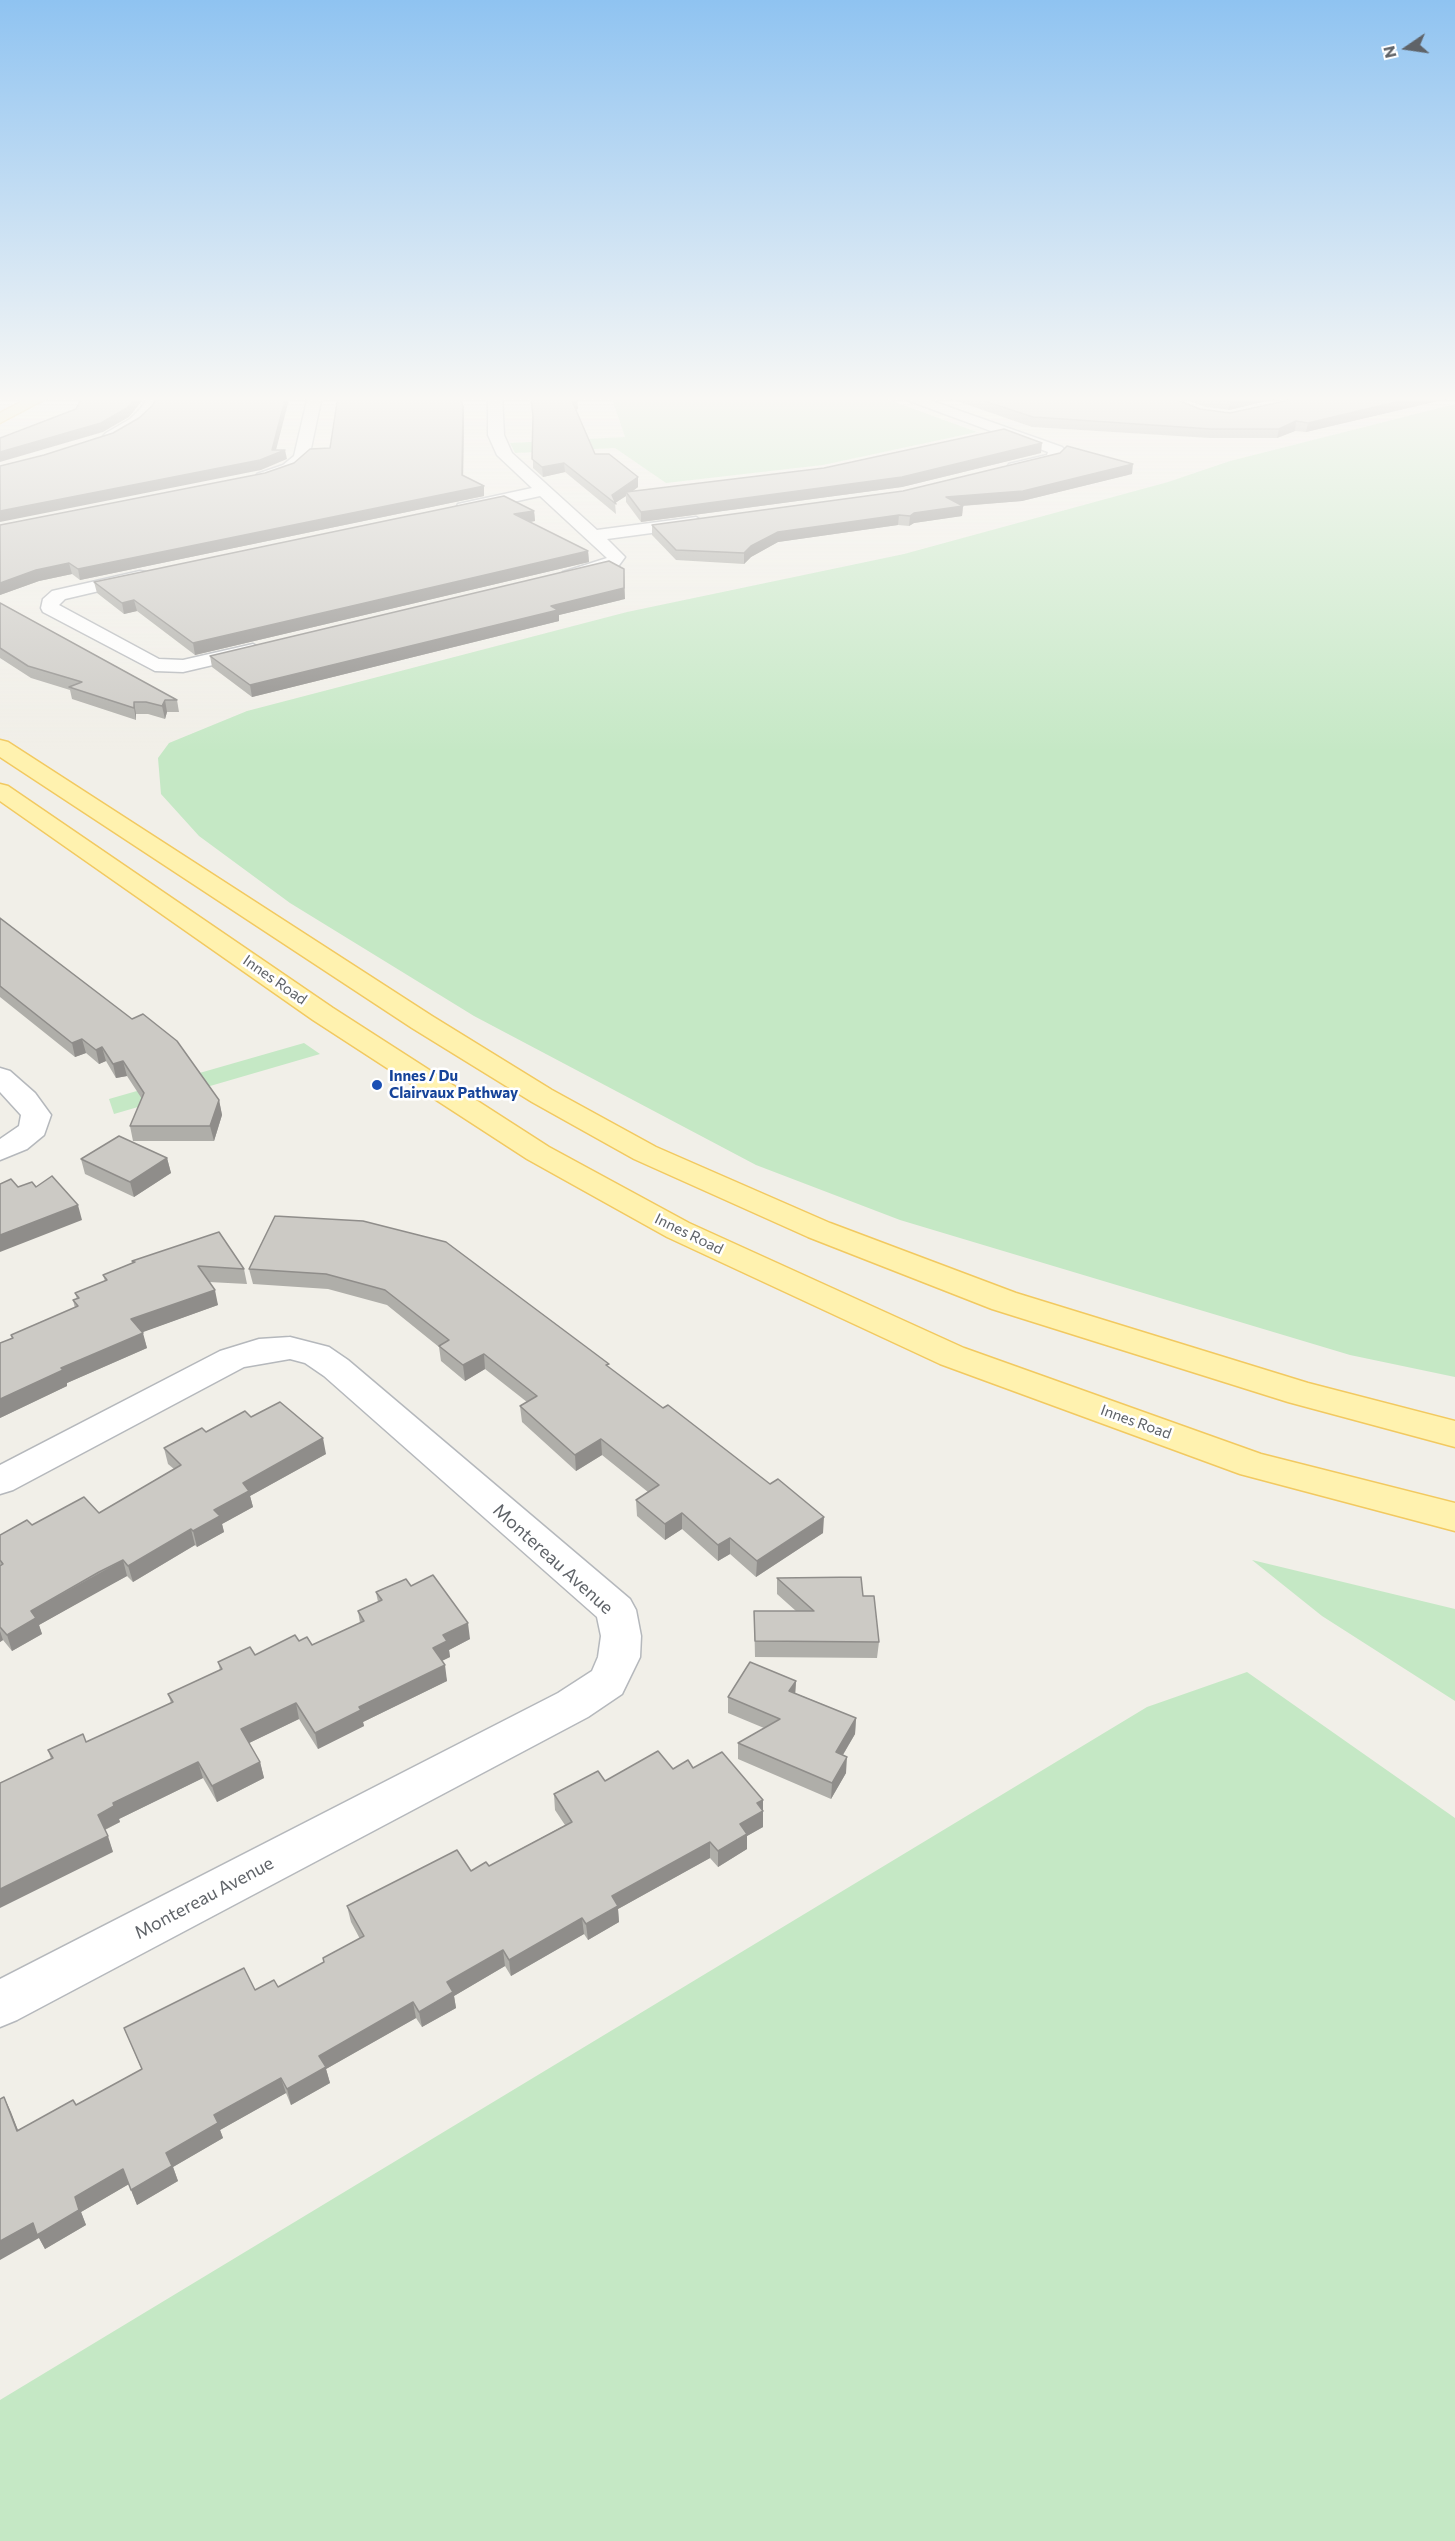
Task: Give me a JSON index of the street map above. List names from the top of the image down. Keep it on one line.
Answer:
{"streets":{"main road":["Innes Road"],"street":["Montereau Avenue"]},"places":["Innes / Du Clairvaux Pathway"],"north":"left"}
